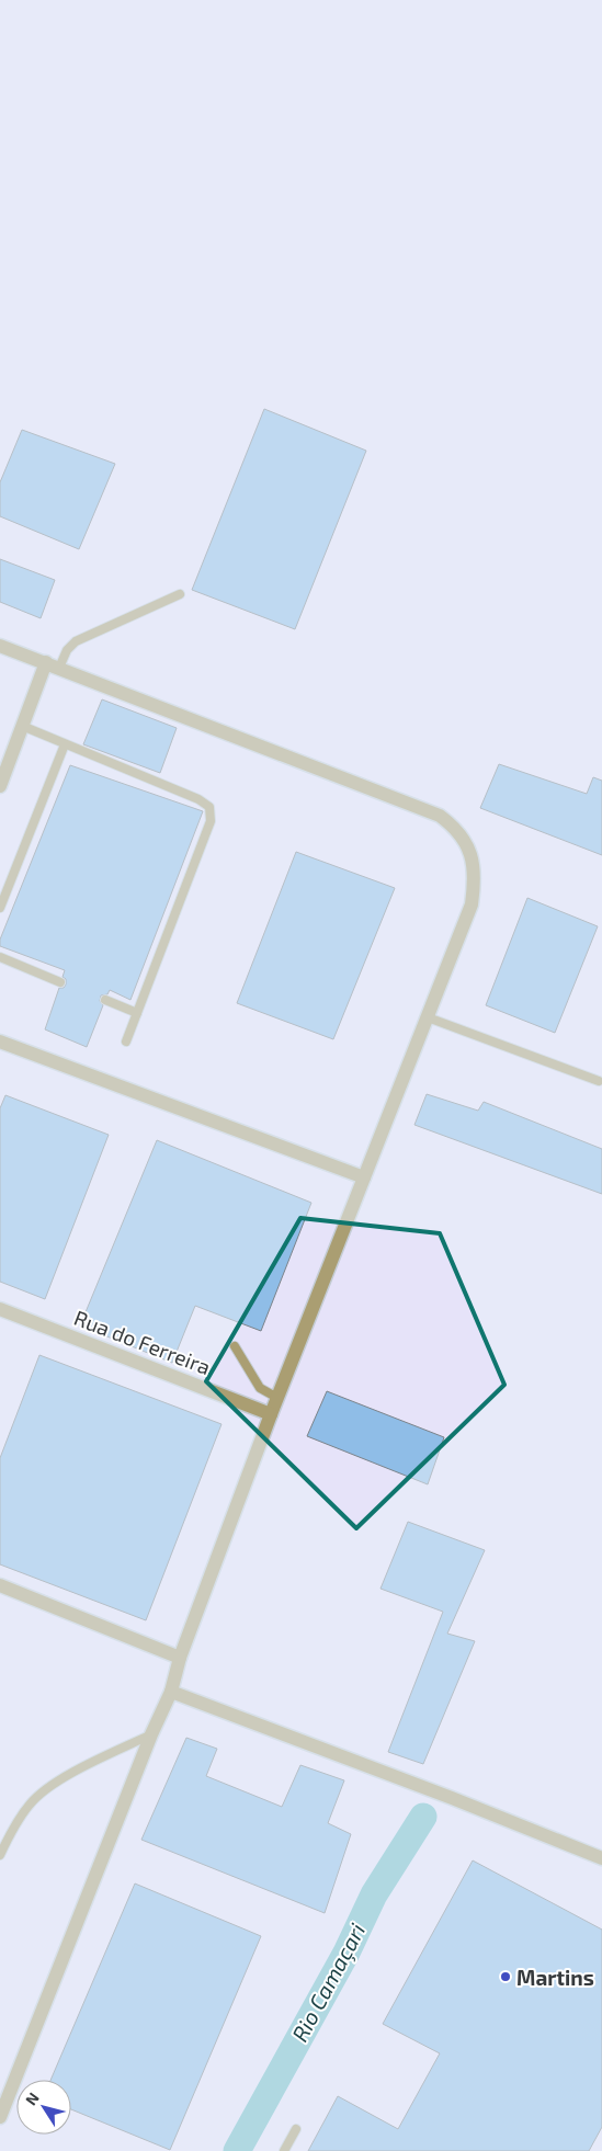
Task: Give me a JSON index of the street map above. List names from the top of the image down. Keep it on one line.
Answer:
{"streets":{"street":["Rua do Ferreira"]},"water":["Rio Camaçari"],"places":["Martins"],"north":"top left"}
